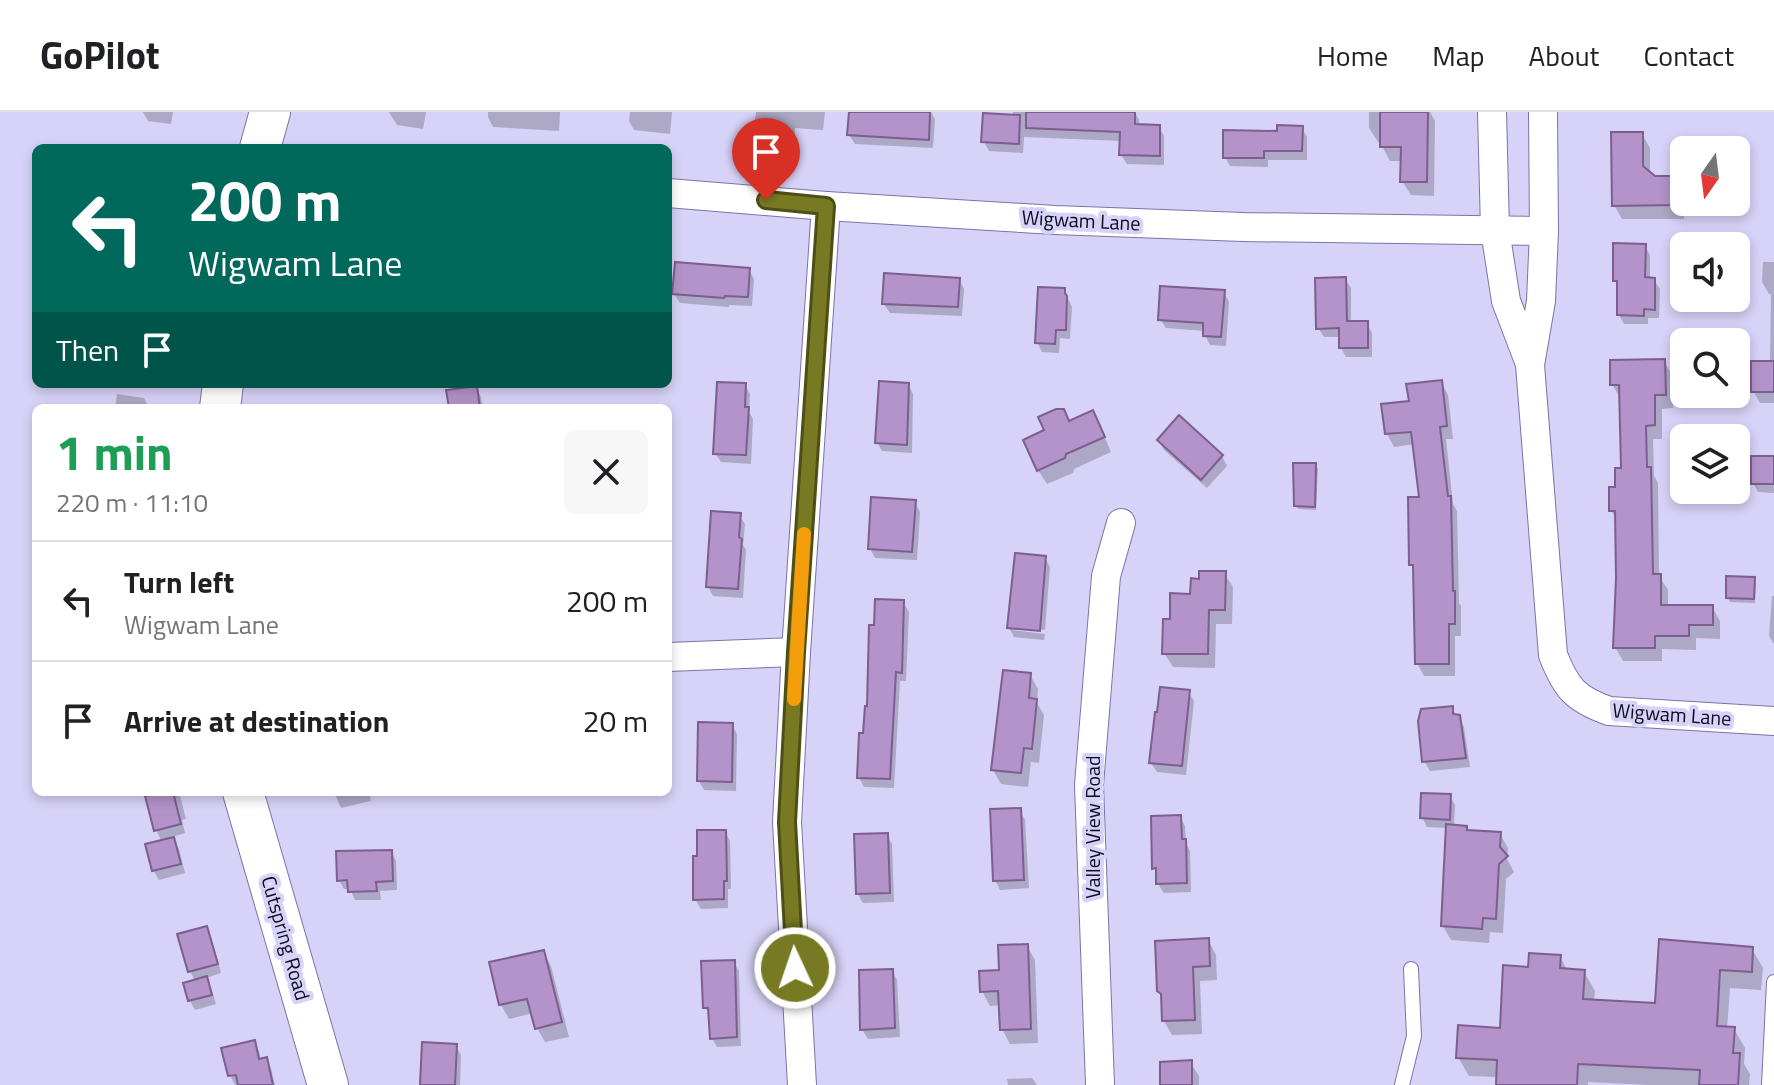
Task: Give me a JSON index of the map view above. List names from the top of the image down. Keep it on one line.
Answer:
{"streets":{"street":["Wigwam Lane","Valley View Road","Cutspring Road"]},"north":"bottom","page":{"header":"GoPilot","nav":["Home","Map","About","Contact"],"turn":["200 m","Wigwam Lane"],"then":"Then","heading":["1 min","220 m · 11:10"],"list":[{"name":"Turn left","note":"Wigwam Lane","value":"200 m"},{"name":"Arrive at destination","value":"20 m"}]}}
